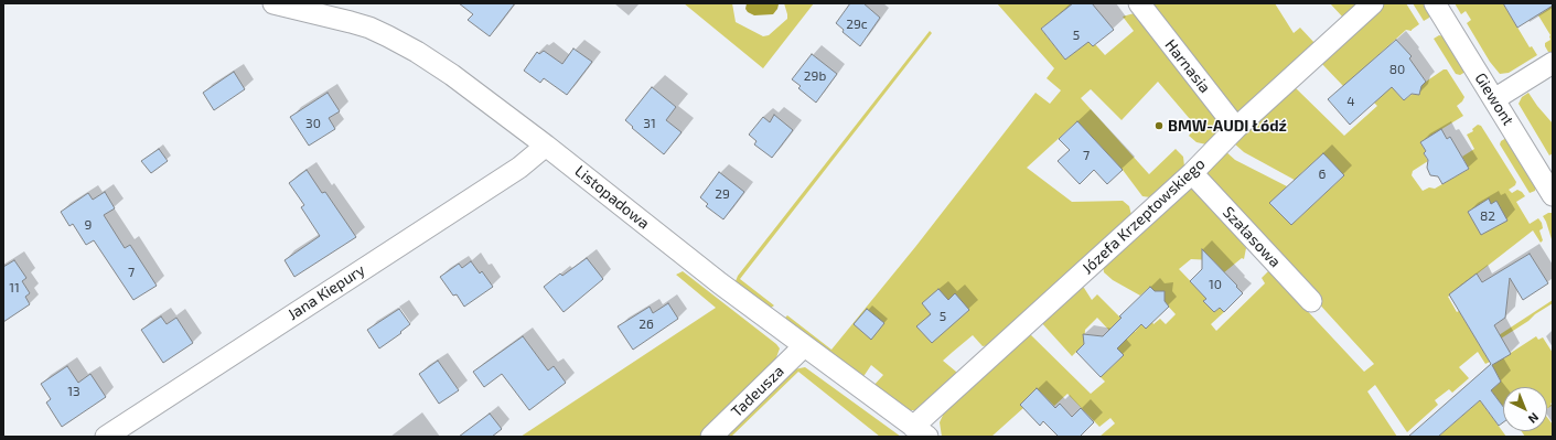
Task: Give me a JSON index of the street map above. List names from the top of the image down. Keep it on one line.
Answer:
{"streets":{"street":["Harnasia","Giewont","Listopadowa","Józefa Krzeptowskiego","Szałasowa","Jana Kiepury","Tadeusza"]},"crossings":[["Harnasia","Józefa Krzeptowskiego"],["Listopadowa","Józefa Krzeptowskiego"],["Listopadowa","Jana Kiepury"],["Listopadowa","Tadeusza"],["Józefa Krzeptowskiego","Szałasowa"]],"places":["BMW-AUDI Łódź"],"house_numbers":["29c","5","80","29b","4","30","31","7","6","29","82","9","7","10","11","5","26","13"],"north":"bottom right"}
